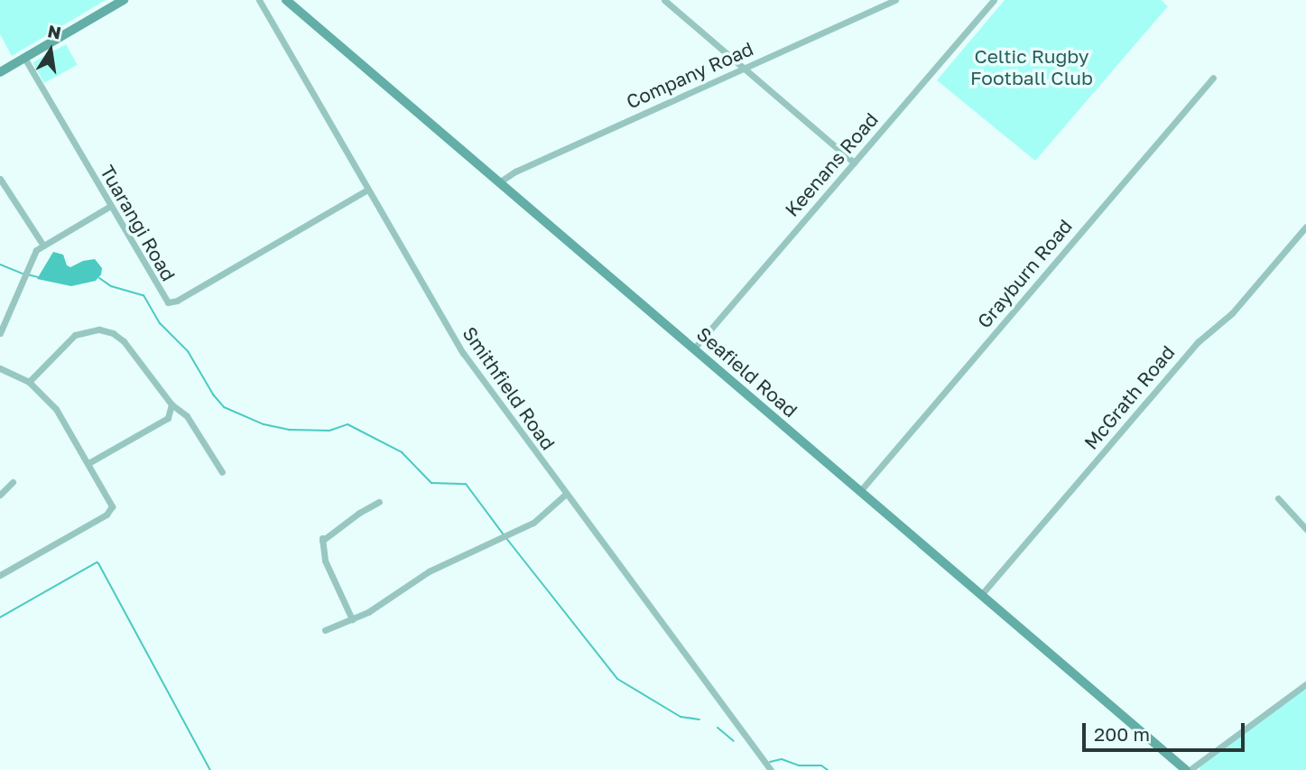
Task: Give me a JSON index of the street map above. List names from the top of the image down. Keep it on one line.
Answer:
{"streets":{"street":["Company Road","Keenans Road","Tuarangi Road","Grayburn Road","Seafield Road","Smithfield Road","McGrath Road"]},"crossings":[["Company Road","Seafield Road"],["Keenans Road","Seafield Road"],["Tuarangi Road","Smithfield Road"],["Grayburn Road","Seafield Road"],["Seafield Road","McGrath Road"]],"parks":["Celtic Rugby Football Club"],"scale_bar":"200 m","north":"top"}
